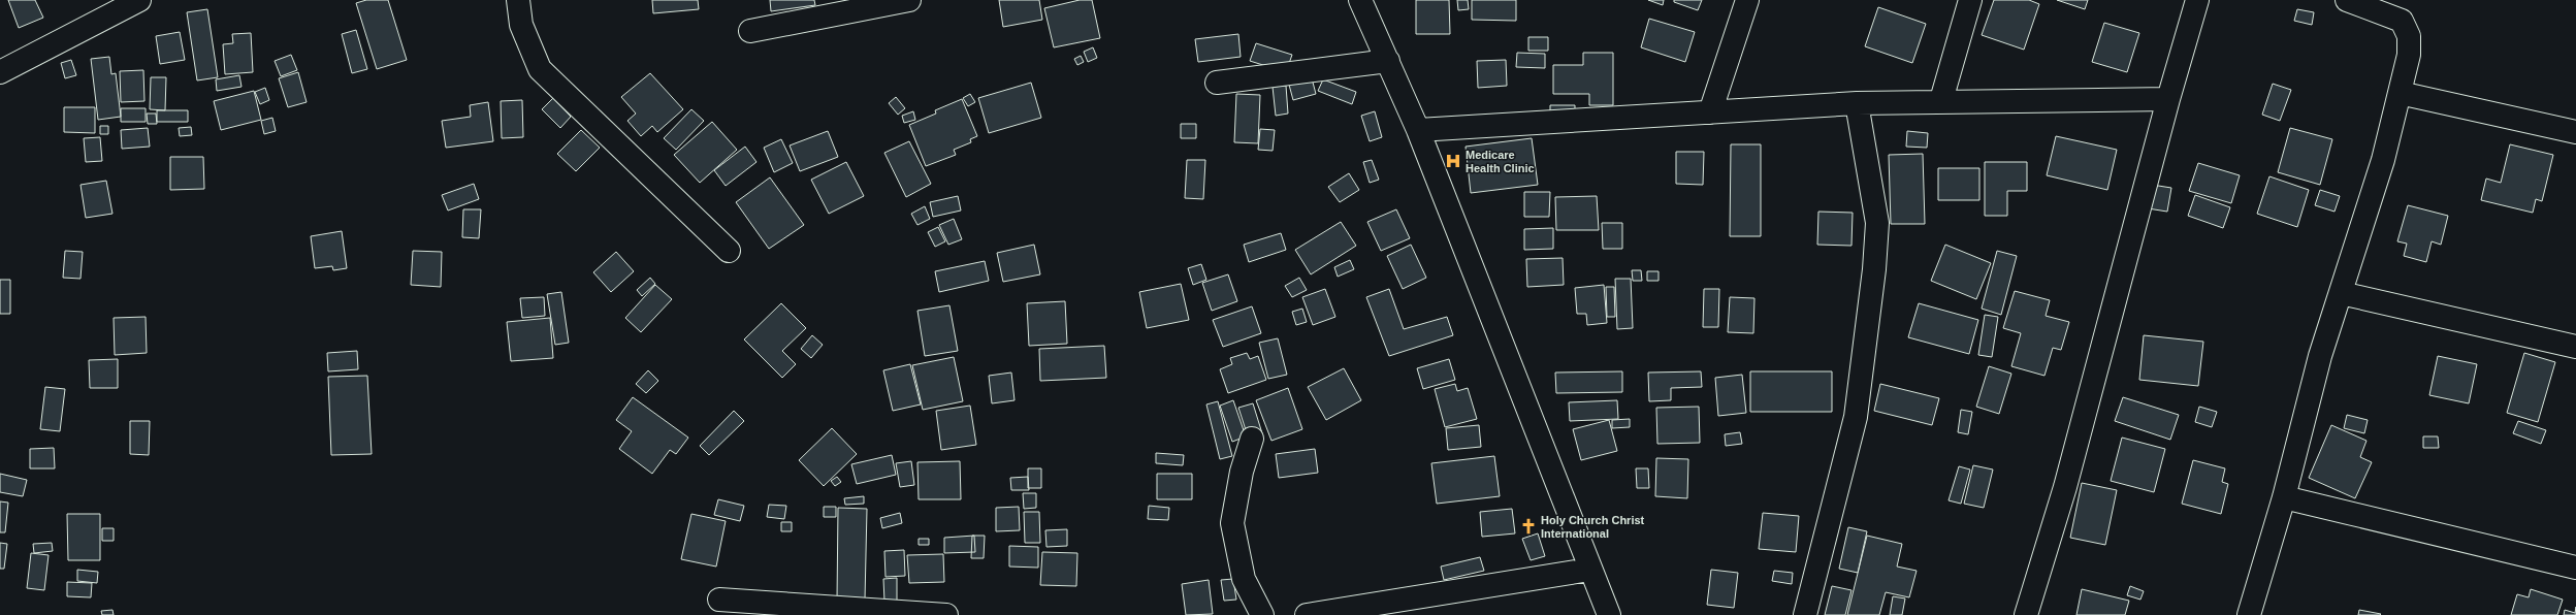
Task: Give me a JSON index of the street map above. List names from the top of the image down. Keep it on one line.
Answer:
{"places":{"hospital":["Medicare Health Clinic"],"church":["Holy Church Christ International"]}}
